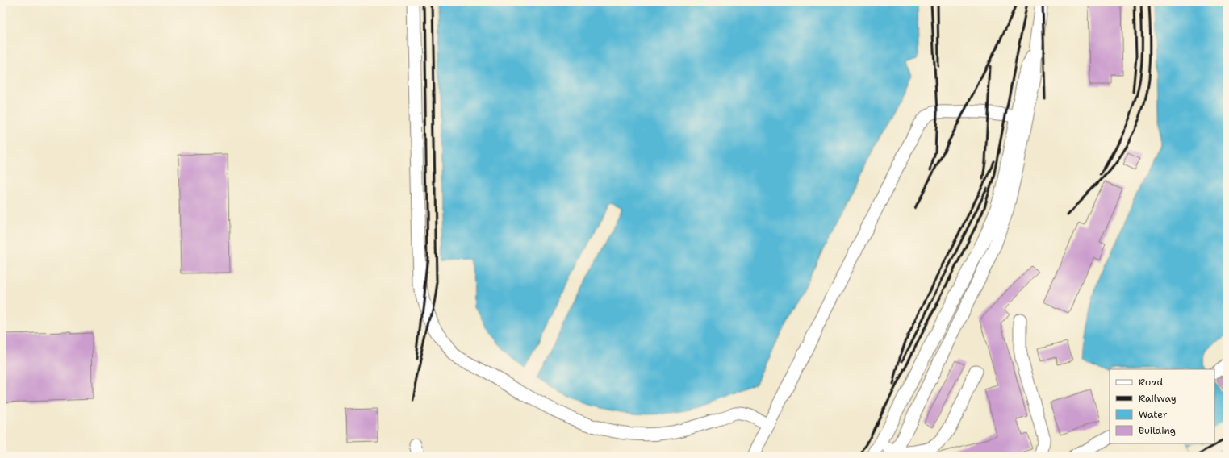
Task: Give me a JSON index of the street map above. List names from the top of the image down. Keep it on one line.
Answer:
{"legend":["Road","Railway","Water","Building"]}
